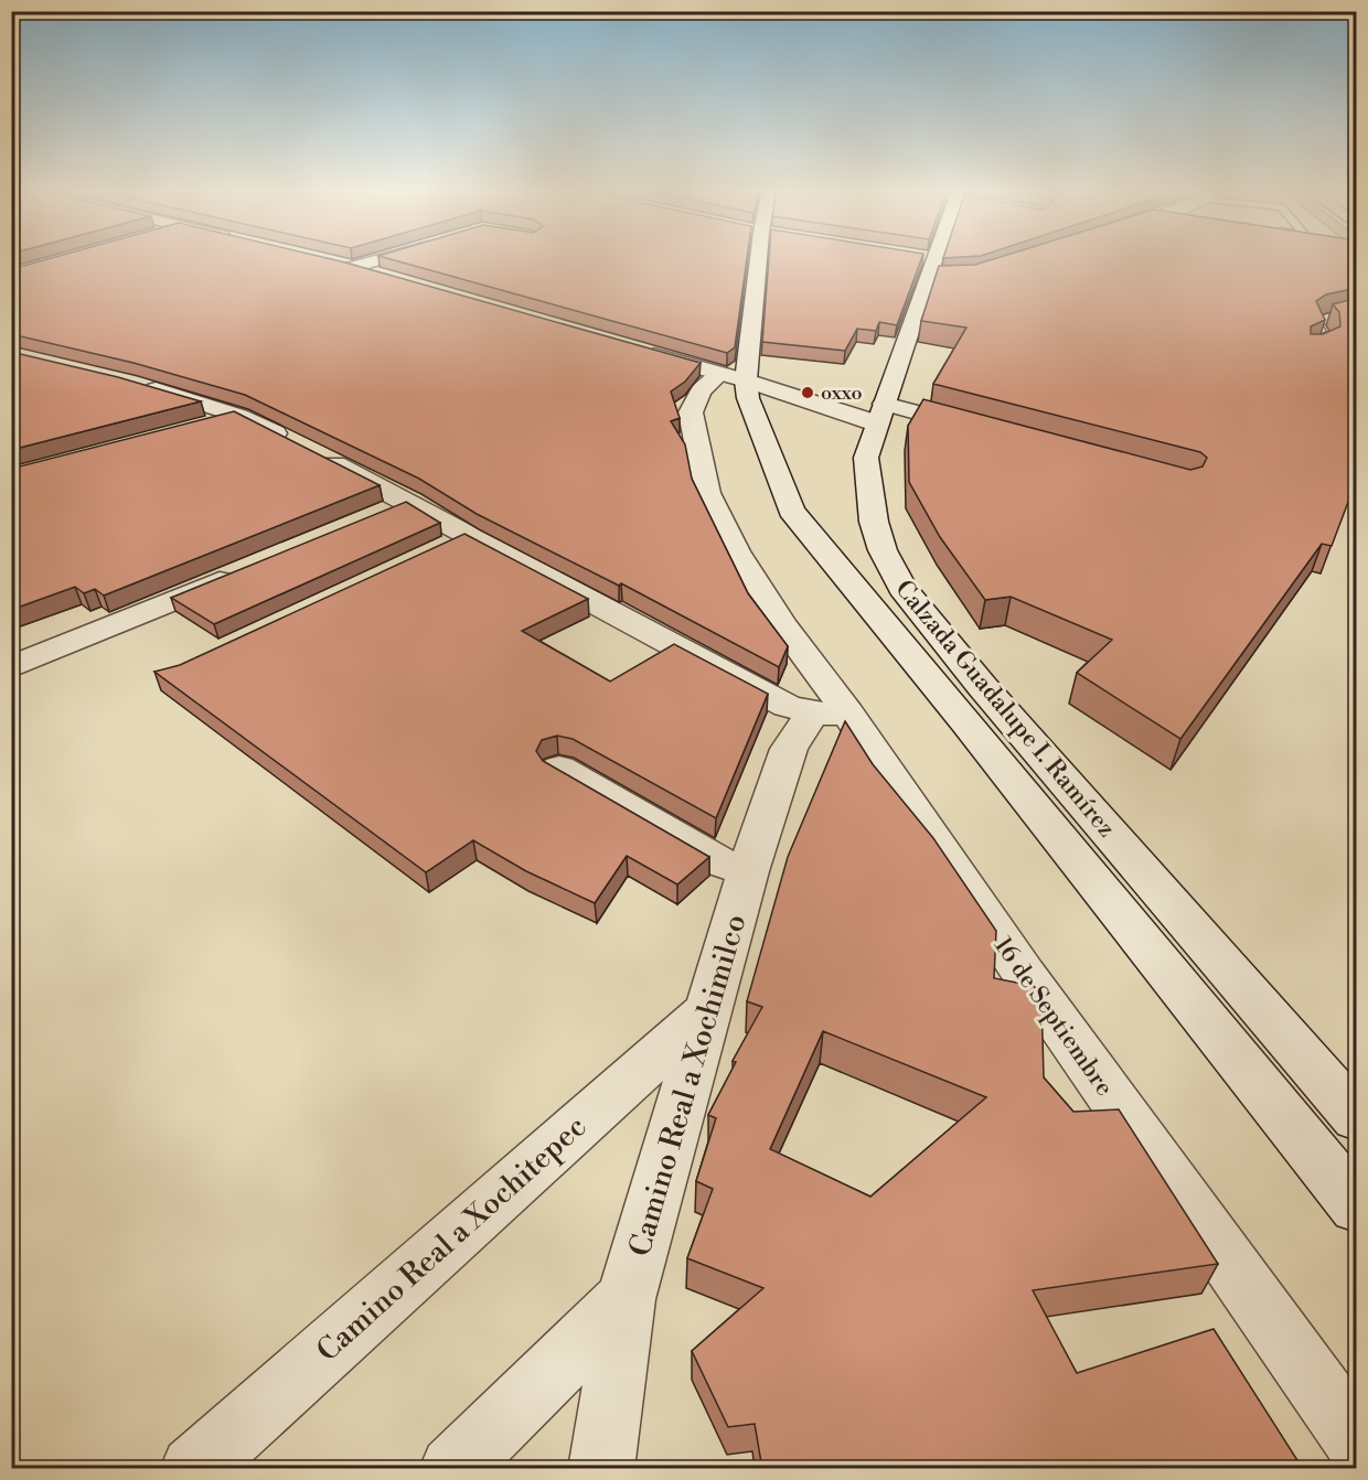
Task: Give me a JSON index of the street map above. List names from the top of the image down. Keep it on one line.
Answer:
{"streets":{"street":["Calzada Guadalupe I. Ramírez","16 de Septiembre","Camino Real a Xochimilco","Camino Real a Xochitepec"]},"crossings":[["Calzada Guadalupe I. Ramírez","16 de Septiembre"],["16 de Septiembre","Camino Real a Xochimilco"],["Camino Real a Xochimilco","Camino Real a Xochitepec"]],"places":["oxxo"]}
